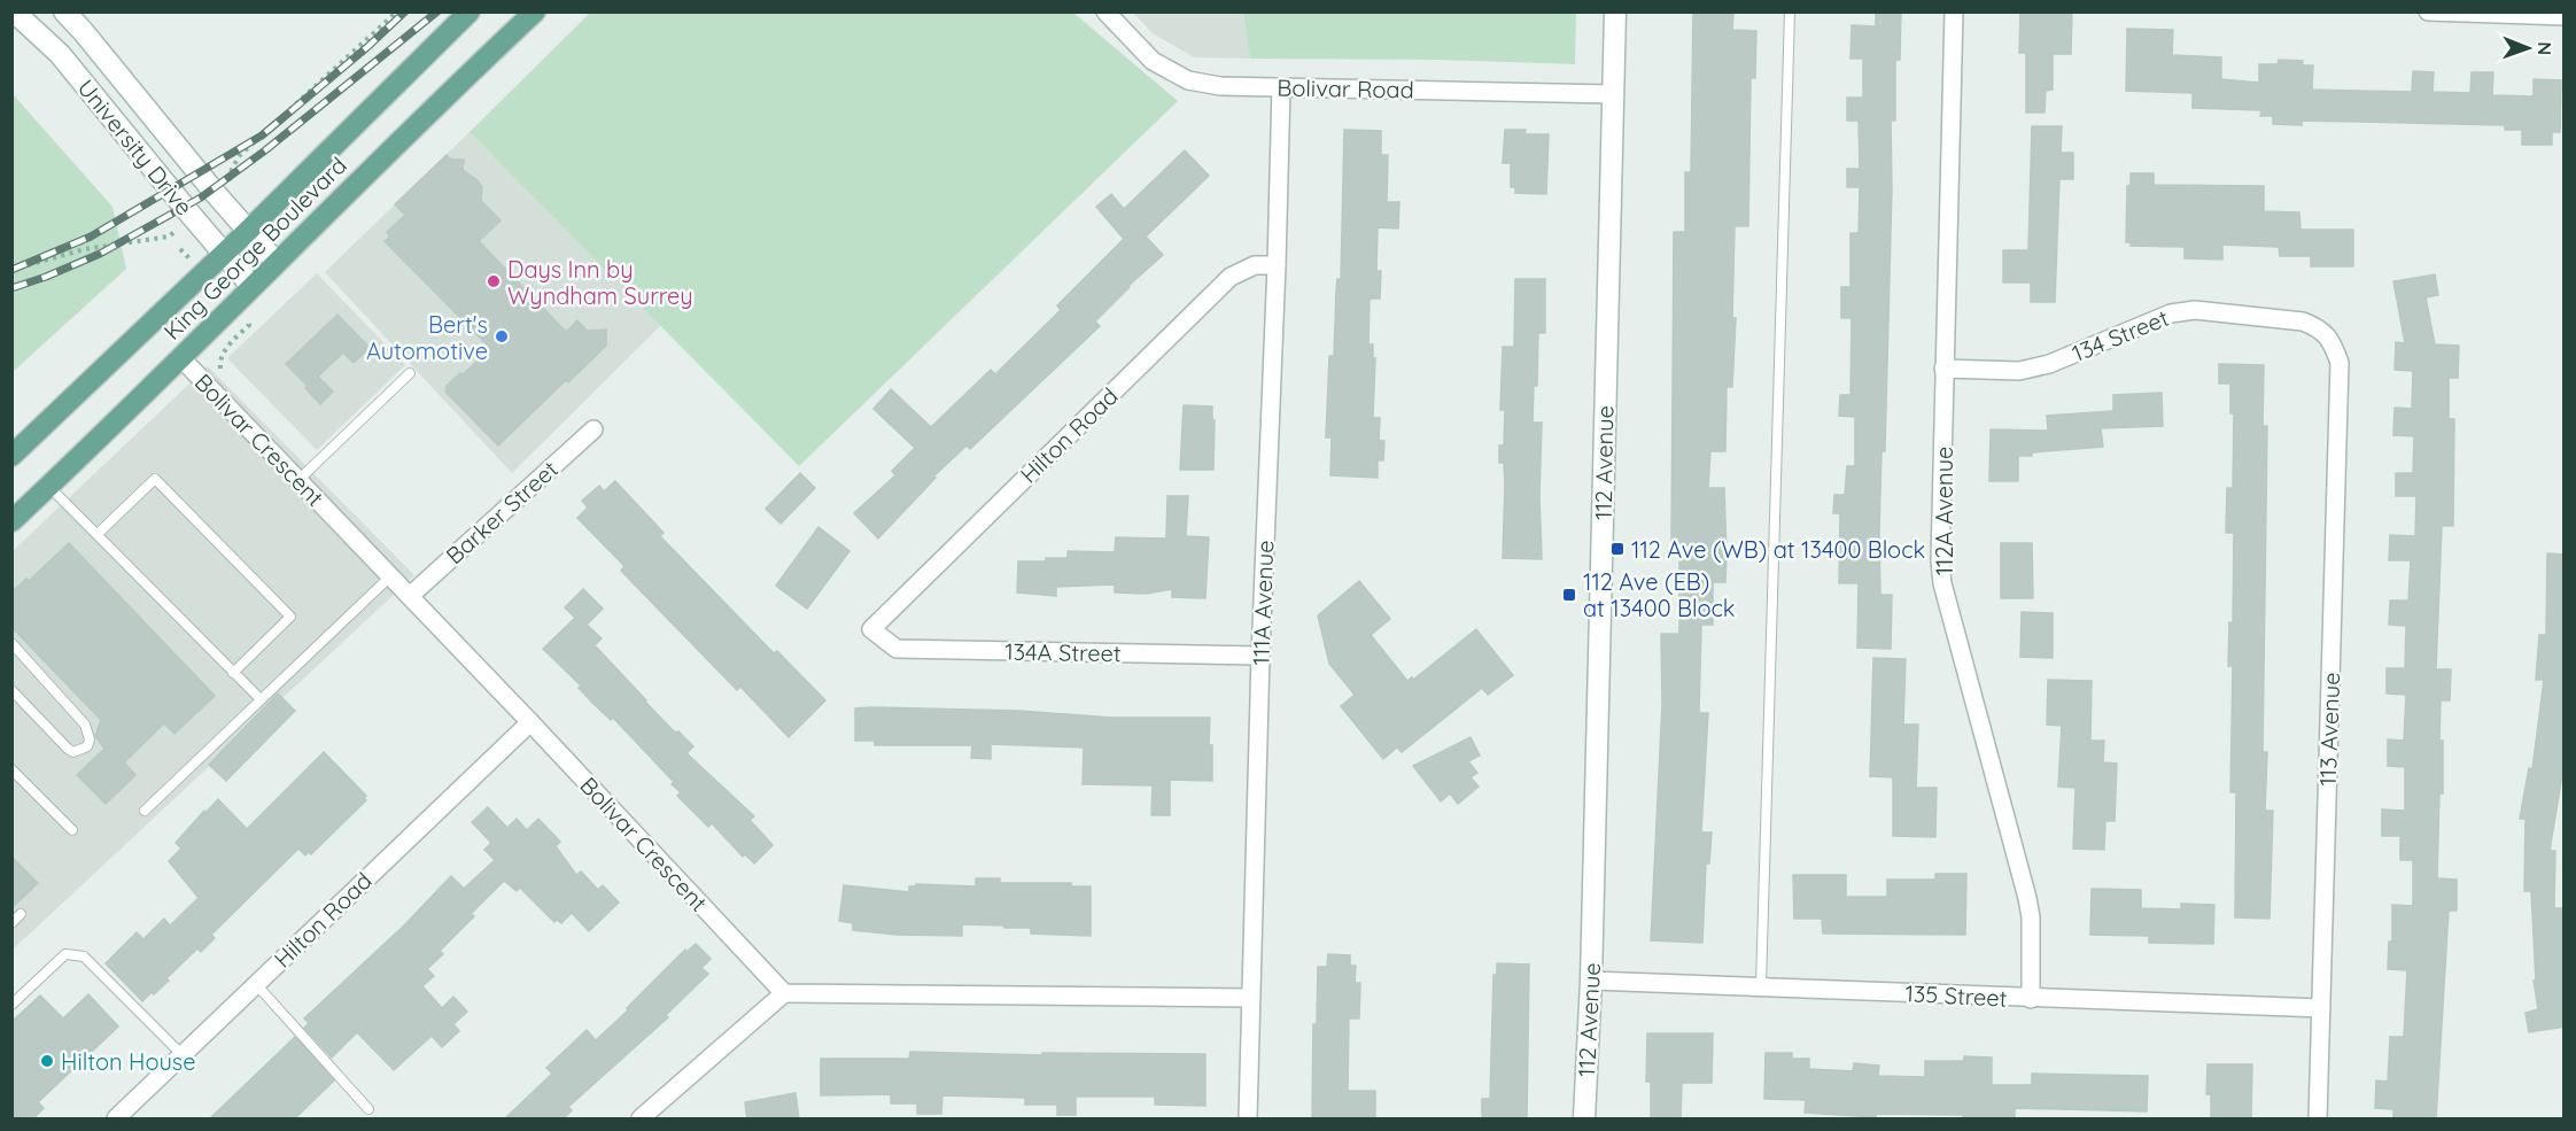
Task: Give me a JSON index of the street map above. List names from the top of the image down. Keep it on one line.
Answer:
{"streets":{"main road":["University Drive","King George Boulevard","112 Avenue"],"street":["Bolivar Road","134 Street","Hilton Road","Bolivar Crescent","112A Avenue","Barker Street","111A Avenue","134A Street","113 Avenue","135 Street"]},"crossings":[["Bolivar Road","112 Avenue"],["Bolivar Road","111A Avenue"],["University Drive","King George Boulevard"],["King George Boulevard","Bolivar Crescent"],["134 Street","112A Avenue"],["134 Street","113 Avenue"],["Hilton Road","Bolivar Crescent"],["Hilton Road","111A Avenue"],["Hilton Road","134A Street"],["Bolivar Crescent","Barker Street"],["112 Avenue","135 Street"],["112A Avenue","135 Street"],["111A Avenue","134A Street"],["113 Avenue","135 Street"]],"places":{"other":["Days Inn by Wyndham Surrey","Bert's Automotive","Hilton House"],"transit":["112 Ave (WB) at 13400 Block","112 Ave (EB) at 13400 Block"]},"north":"right"}
